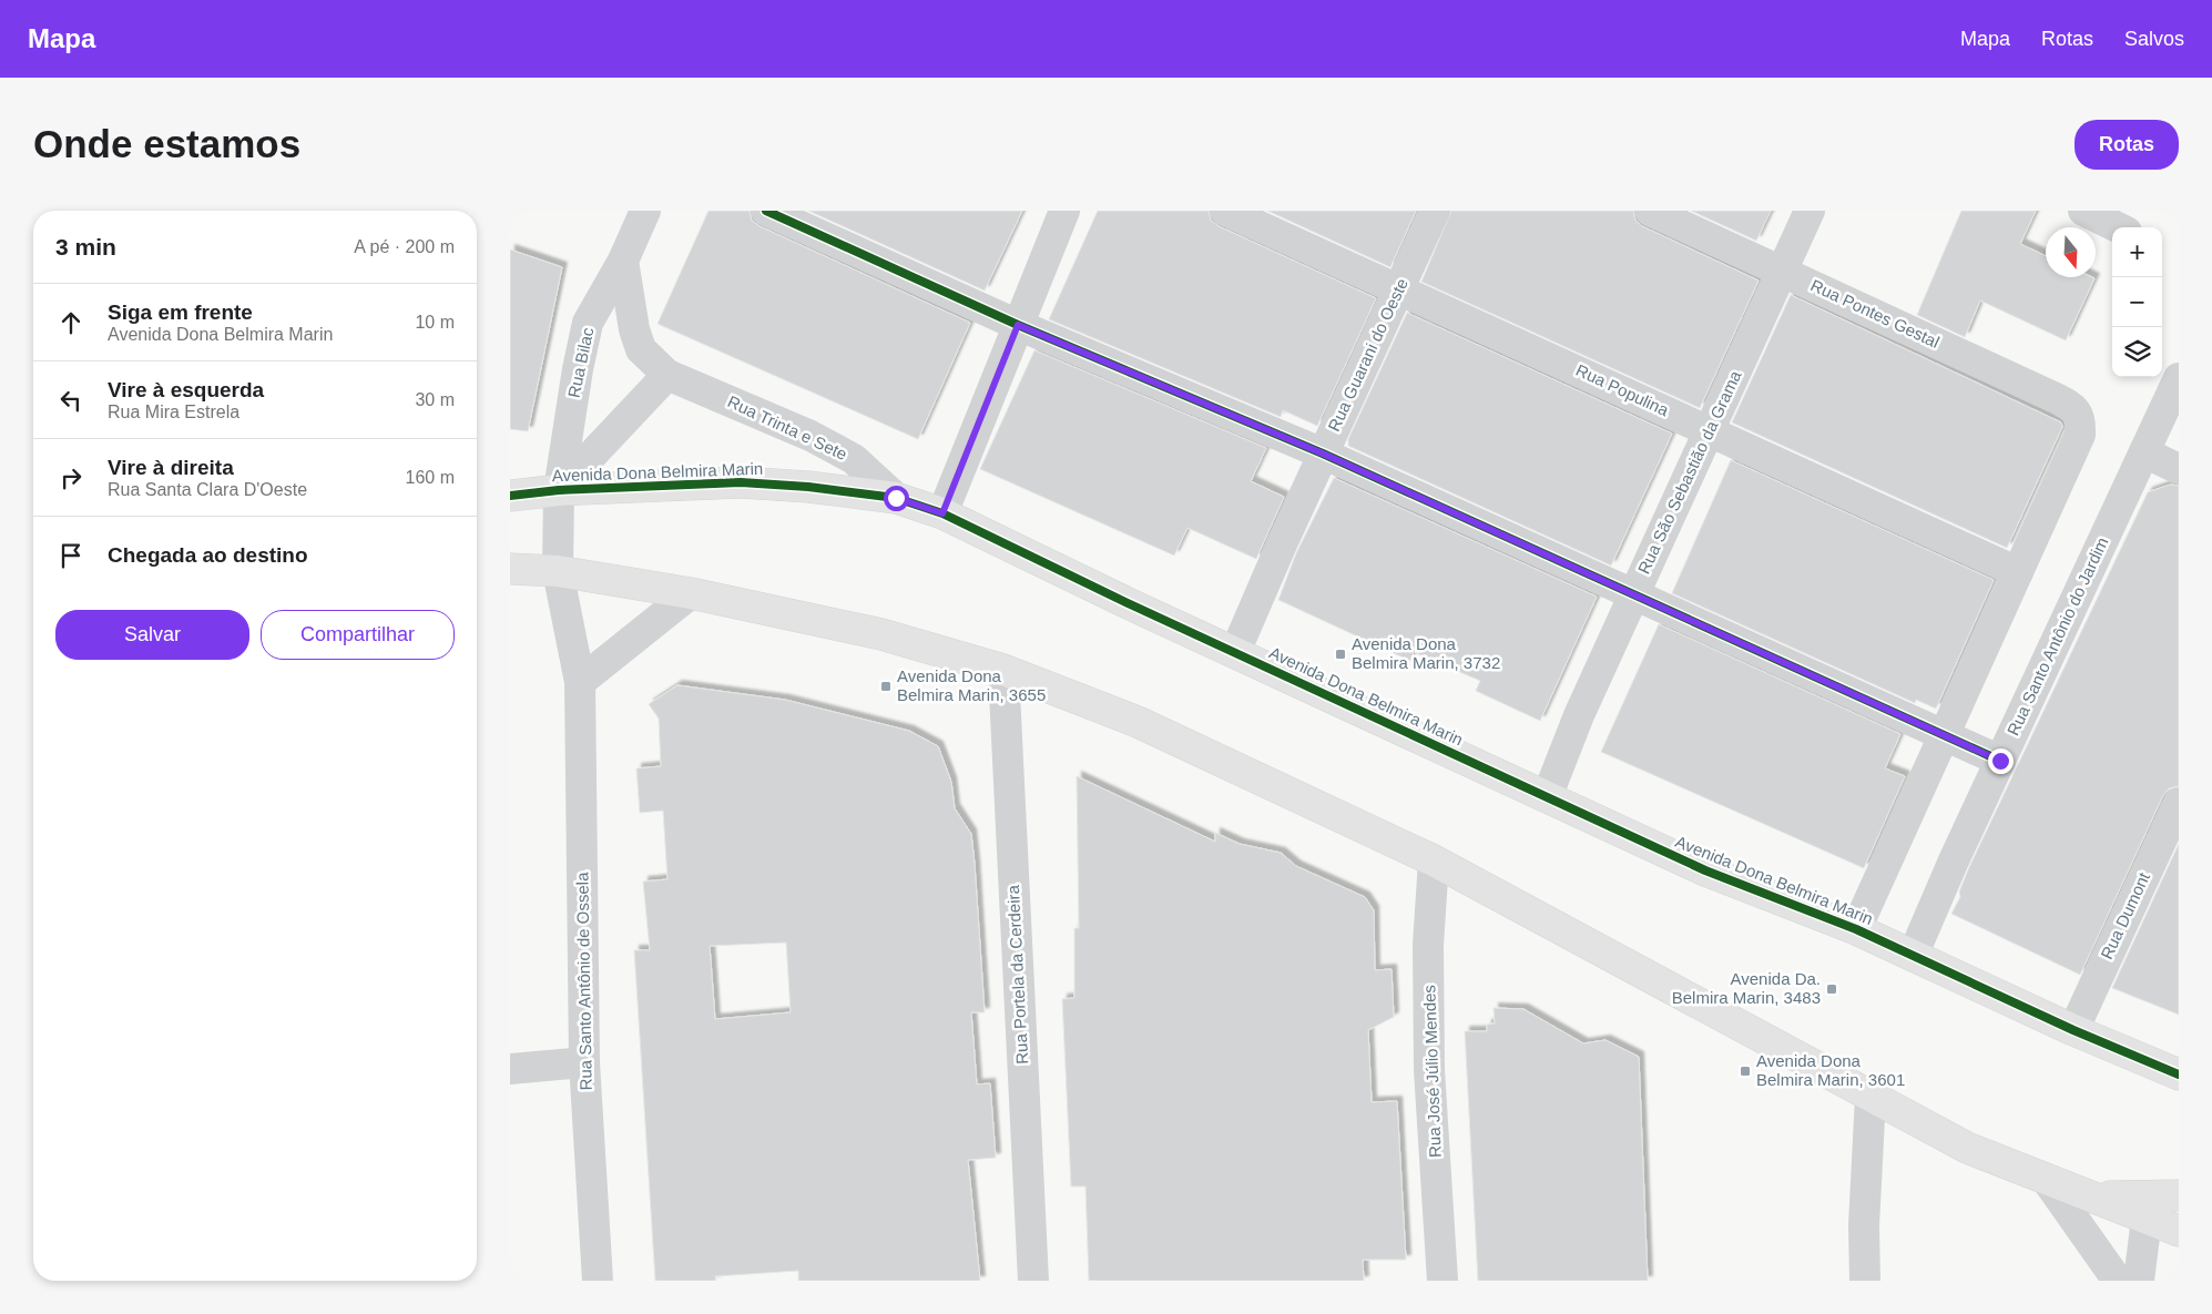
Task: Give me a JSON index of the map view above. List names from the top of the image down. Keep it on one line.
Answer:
{"streets":{"main road":["Avenida Dona Belmira Marin"],"street":["Rua Pontes Gestal","Rua Guarani do Oeste","Rua Bilac","Rua Populina","Rua Trinta e Sete","Rua São Sebastião da Grama","Rua Santo Antônio do Jardim","Rua Dumont","Rua Portela da Cerdeira","Rua Santo Antônio de Ossela","Rua José Júlio Mendes"]},"crossings":[["Rua Pontes Gestal","Rua Populina"],["Rua Pontes Gestal","Rua São Sebastião da Grama"],["Rua Guarani do Oeste","Rua Populina"],["Rua Guarani do Oeste","Avenida Dona Belmira Marin"],["Rua Bilac","Avenida Dona Belmira Marin"],["Rua Bilac","Rua Santo Antônio de Ossela"],["Rua Populina","Rua São Sebastião da Grama"],["Rua Trinta e Sete","Avenida Dona Belmira Marin"],["Avenida Dona Belmira Marin","Rua São Sebastião da Grama"],["Avenida Dona Belmira Marin","Rua Santo Antônio do Jardim"],["Avenida Dona Belmira Marin","Rua Dumont"]],"places":{"transit":["Avenida Dona Belmira Marin, 3732","Avenida Dona Belmira Marin, 3655","Avenida Da. Belmira Marin, 3483","Avenida Dona Belmira Marin, 3601"]},"north":"bottom","page":{"header":"Mapa","nav":["Mapa","Rotas","Salvos"],"buttons":["Rotas",["Salvar","Compartilhar"]],"title":"Onde estamos","heading":["3 min","A pé · 200 m"],"map_buttons":["+","−"],"list":[["Siga em frente","Avenida Dona Belmira Marin","10 m"],["Vire à esquerda","Rua Mira Estrela","30 m"],["Vire à direita","Rua Santa Clara D'Oeste","160 m"],"Chegada ao destino"]}}
